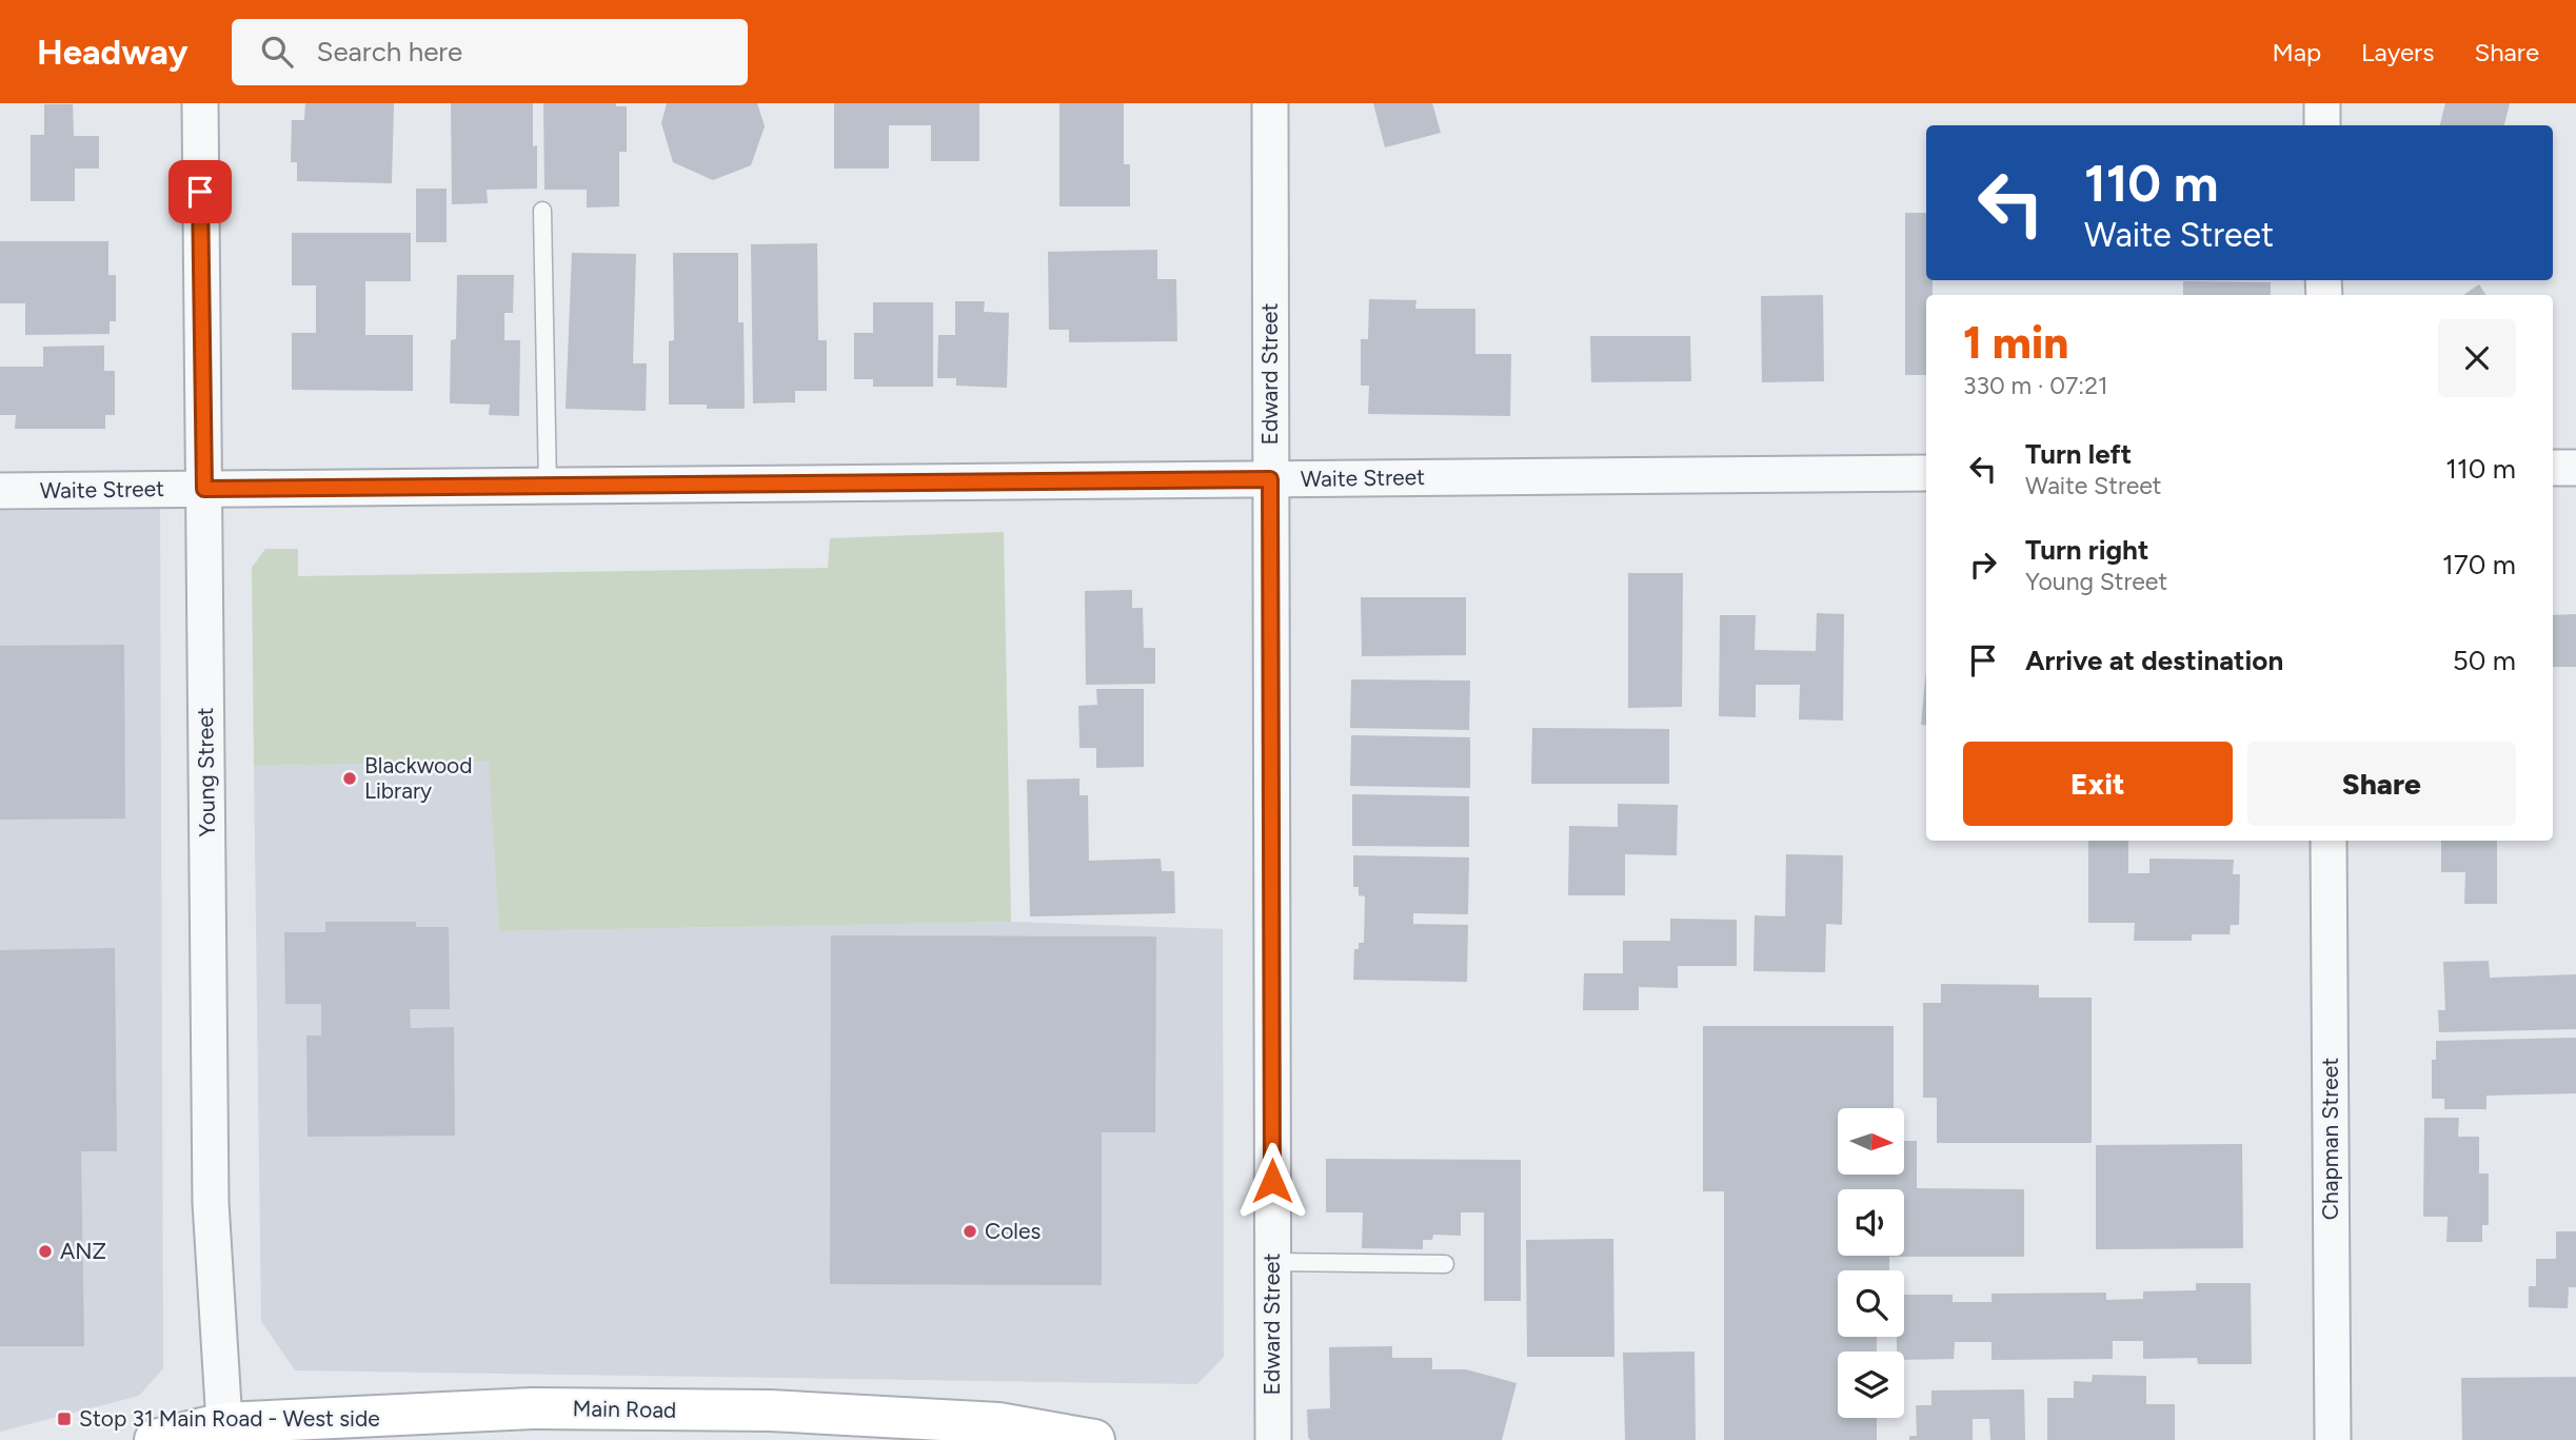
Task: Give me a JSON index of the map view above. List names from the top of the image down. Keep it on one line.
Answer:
{"streets":{"main road":["Main Road"],"street":["Edward Street","Waite Street","Young Street","Chapman Street"]},"crossings":[["Edward Street","Waite Street"],["Waite Street","Young Street"],["Young Street","Main Road"]],"places":{"other":["Blackwood Library","Coles","ANZ"],"transit":["Stop 31 Main Road - West side"]},"north":"right","page":{"header":"Headway","search":"Search here","nav":["Map","Layers","Share"],"turn":["110 m","Waite Street"],"heading":["1 min","330 m · 07:21"],"list":[{"name":"Turn left","note":"Waite Street","value":"110 m"},{"name":"Turn right","note":"Young Street","value":"170 m"},{"name":"Arrive at destination","value":"50 m"}],"buttons":["Exit","Share"]}}
